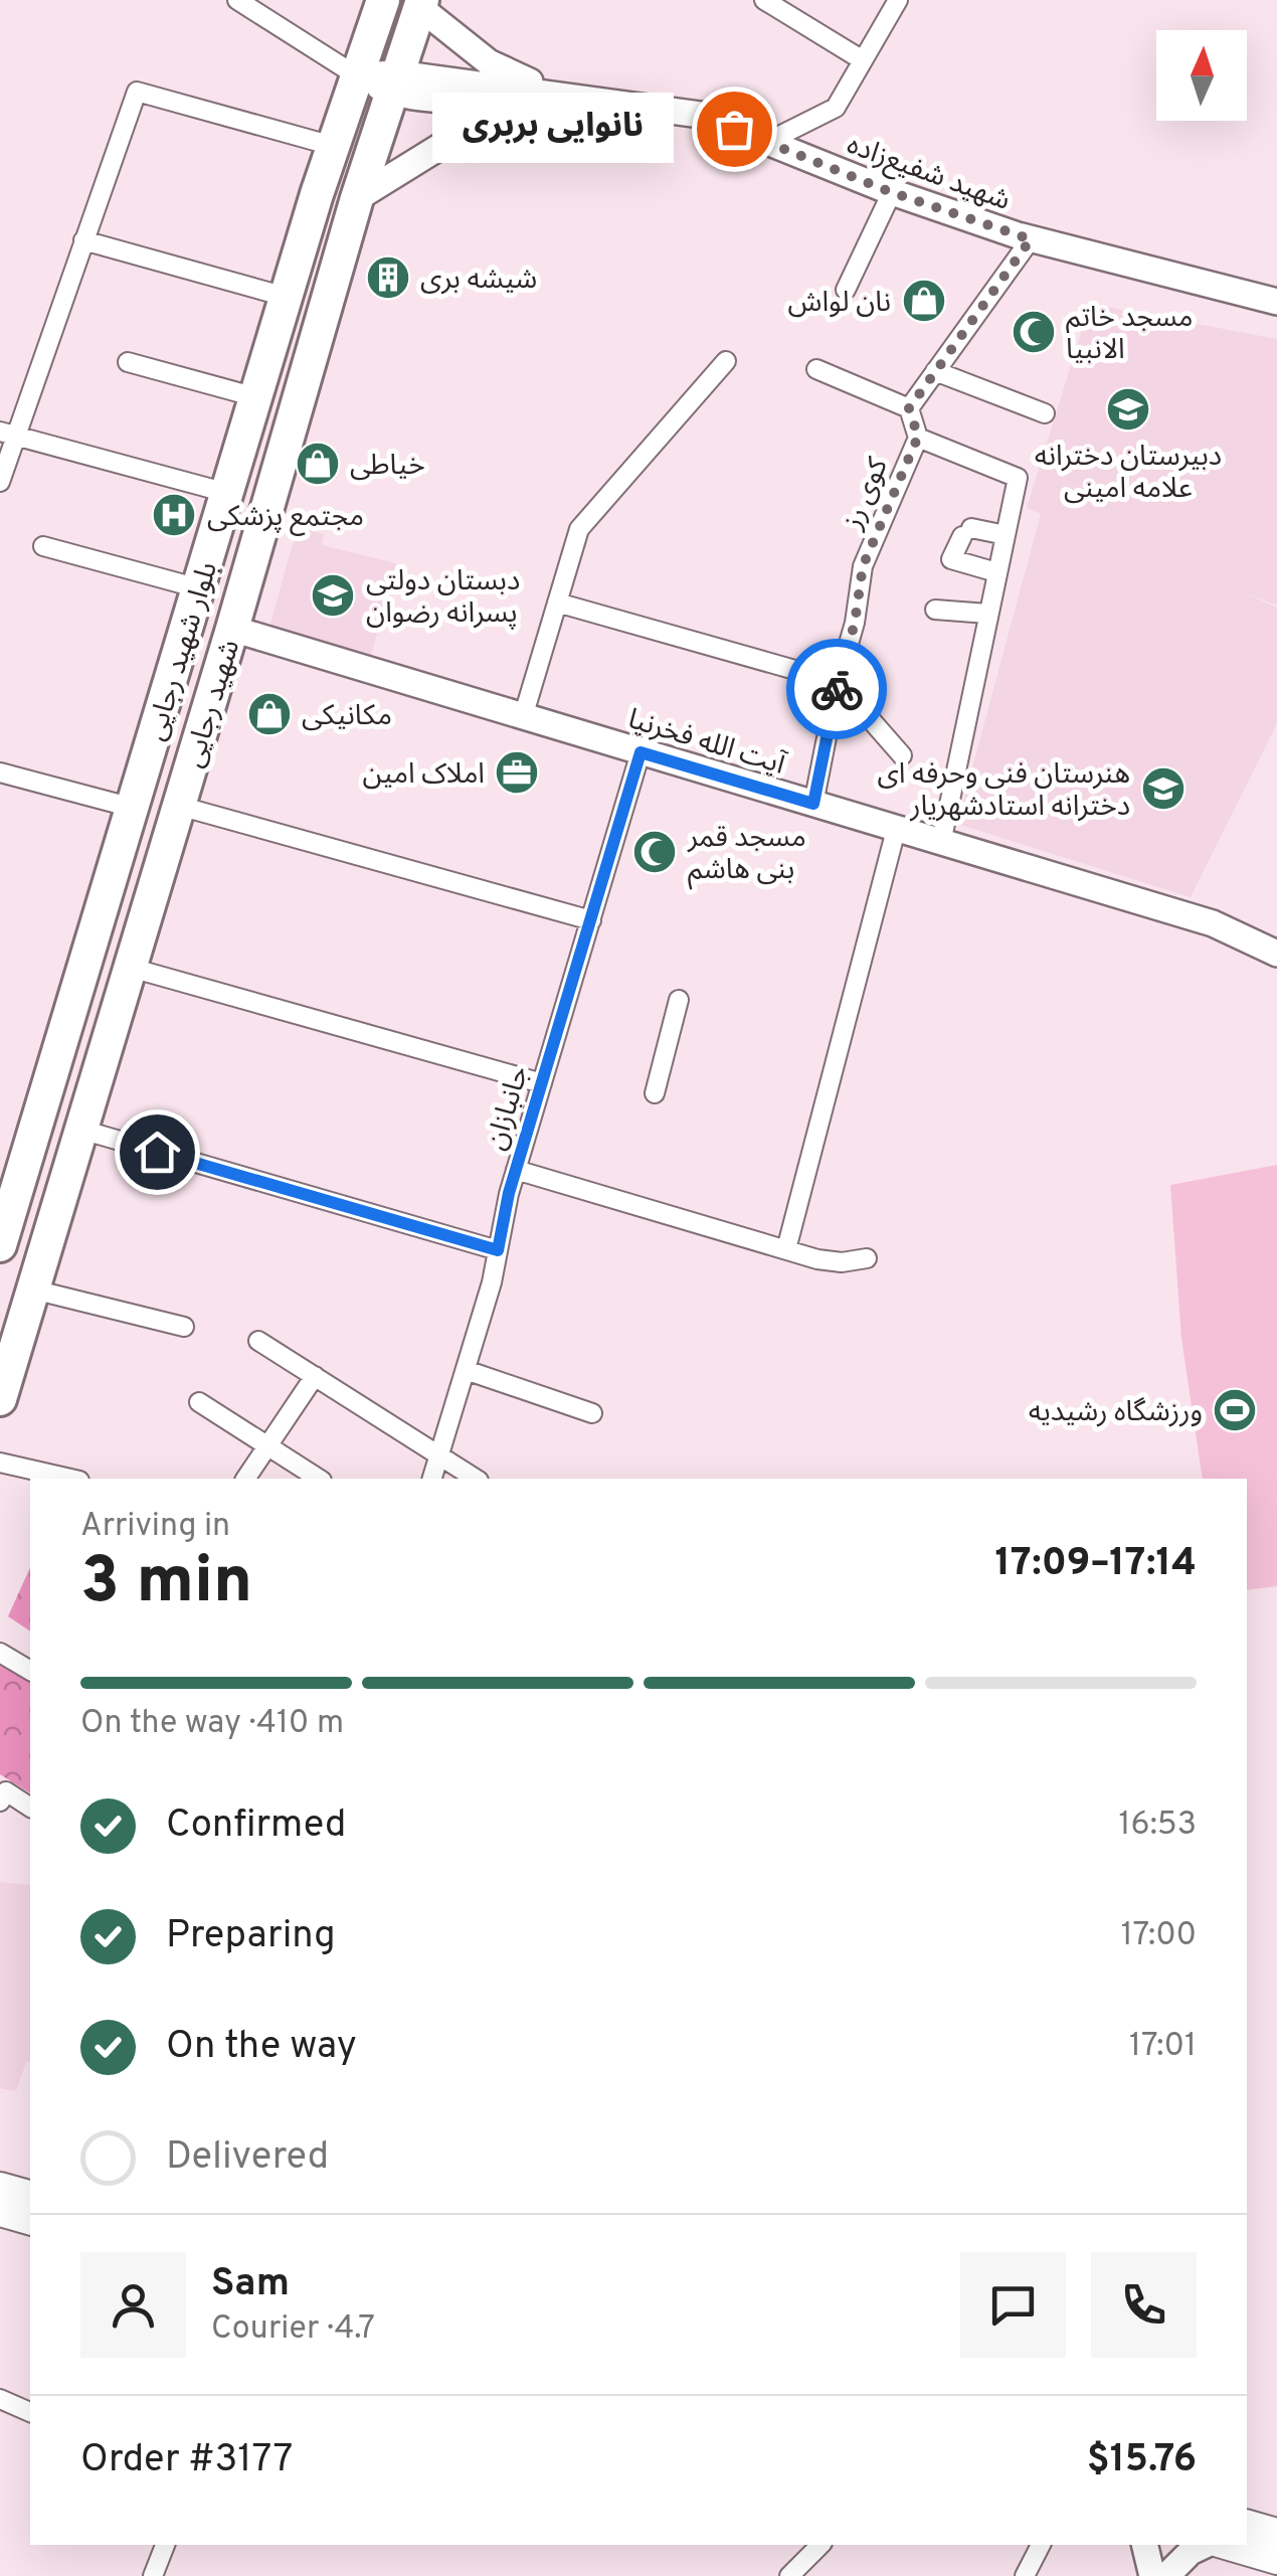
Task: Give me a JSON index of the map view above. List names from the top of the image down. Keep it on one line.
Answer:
{"streets":{"highway":["بلوار شهید رجایی","شهید رجایی"],"main road":["شهید شفیع‌زاده","آیت الله فخرنیا"],"street":["کوی رز","جانبازان"]},"crossings":[["کوی رز","آیت الله فخرنیا"],["شهید رجایی","آیت الله فخرنیا"],["آیت الله فخرنیا","جانبازان"]],"places":{"other":["نانوایی بربری"],"building":["شیشه بری"],"shop":["نان لواش","خیاطی","مکانیکی"],"mosque":["مسجد خاتم الانبیا","مسجد قمر بنی هاشم"],"school or university":["دبیرستان دخترانه علامه امینی","دبستان دولتی پسرانه رضوان","هنرستان فنی وحرفه ای دخترانه استادشهریار"],"hospital":["مجتمع پزشکی"],"office":["املاک امین"],"sports":["ورزشگاه رشیدیه"]},"north":"top","page":{"bubble":"نانوایی بربری","heading":["3 min","Arriving in","17:09–17:14"],"panel":["Sam","Courier · 4.7","Order #3177","$15.76"],"bar":"On the way · 410 m","list":[["Confirmed","16:53"],["Preparing","17:00"],["On the way","17:01"],"Delivered"]}}
